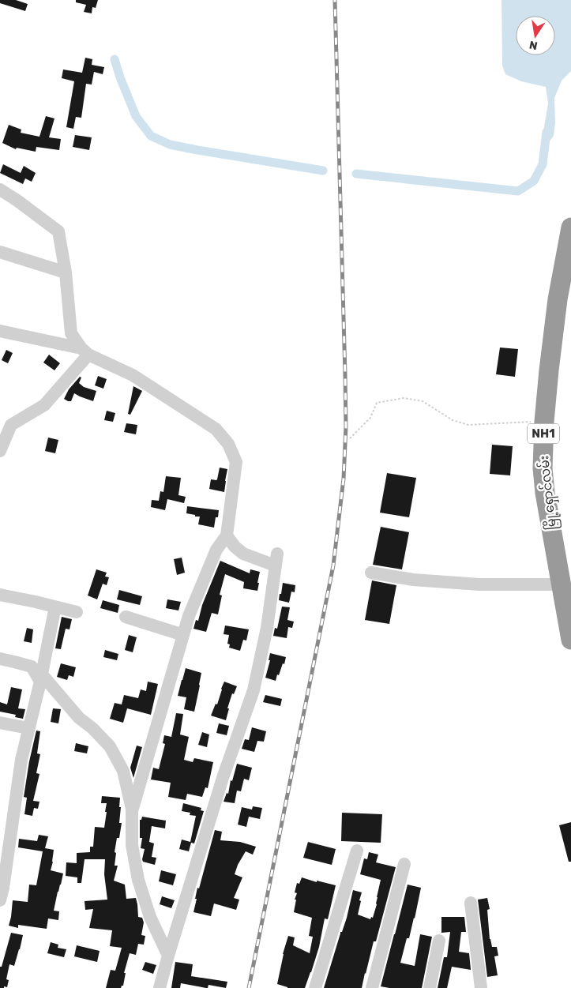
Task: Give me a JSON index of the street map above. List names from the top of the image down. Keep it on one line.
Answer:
{"streets":{"highway":["NH1","မြို့ရှောင်လမ်း"]},"north":"bottom"}
